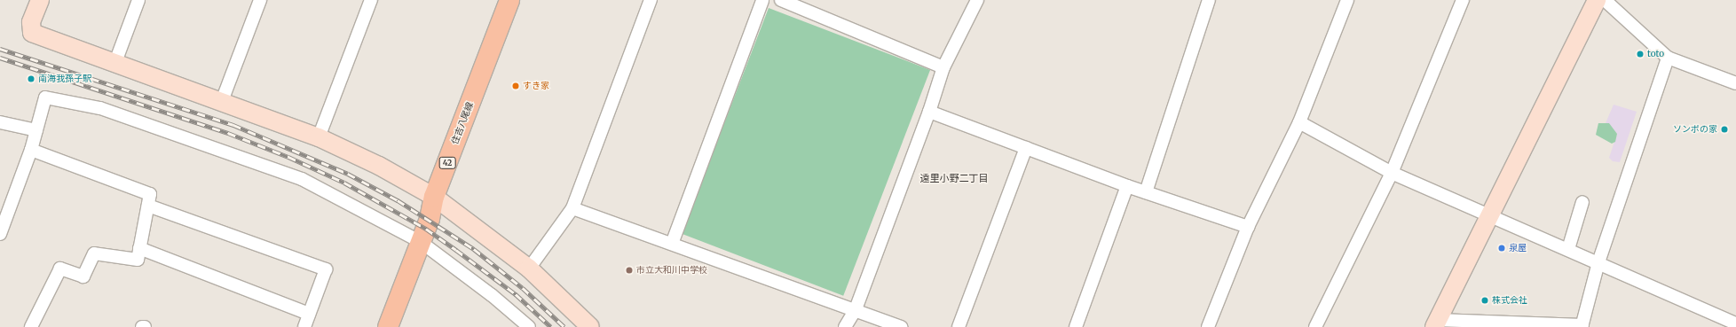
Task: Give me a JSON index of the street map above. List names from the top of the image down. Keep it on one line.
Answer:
{"streets":{"main road":["住吉八尾線","42"]},"districts":["遠里小野二丁目"],"places":["toto","南海我孫子駅","すき家","ソンポの家","泉屋","市立大和川中学校","株式会社"]}
